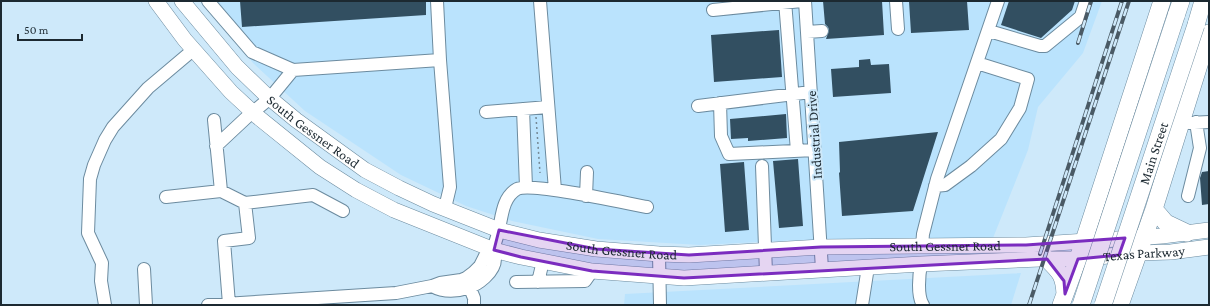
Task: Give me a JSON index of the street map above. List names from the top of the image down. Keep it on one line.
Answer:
{"streets":{"highway":["Main Street"],"main road":["South Gessner Road","Texas Parkway"],"street":["Industrial Drive"]},"crossings":[["South Gessner Road","Industrial Drive"],["South Gessner Road","Texas Parkway"]],"scale_bar":"50 m"}
